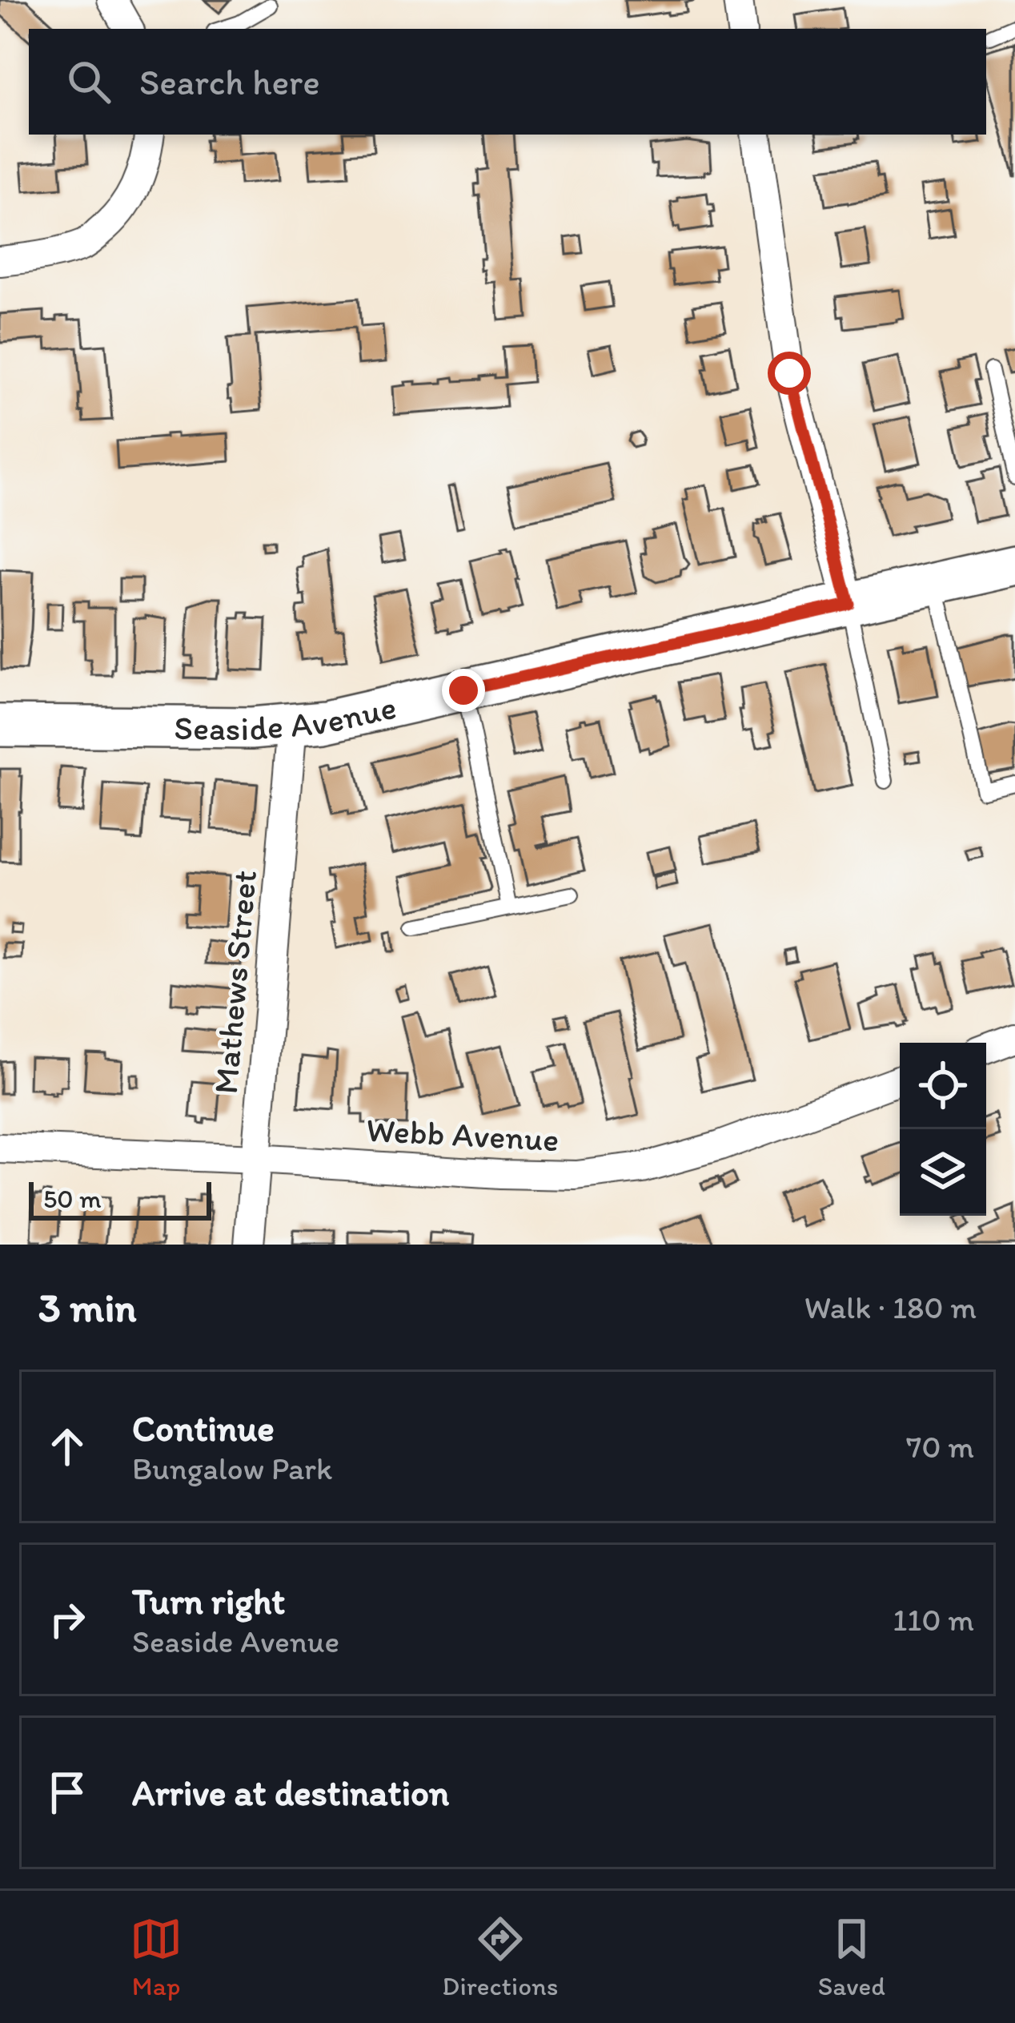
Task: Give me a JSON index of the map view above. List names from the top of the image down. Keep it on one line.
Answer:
{"streets":{"main road":["Seaside Avenue"],"street":["Mathews Street","Webb Avenue"]},"crossings":[["Seaside Avenue","Mathews Street"],["Mathews Street","Webb Avenue"]],"scale_bar":"50 m","page":{"search":"Search here","scale":"50 m","heading":["3 min","Walk · 180 m"],"list":[["Continue","Bungalow Park","70 m"],["Turn right","Seaside Avenue","110 m"],"Arrive at destination"],"nav":["Map","Directions","Saved"]}}
